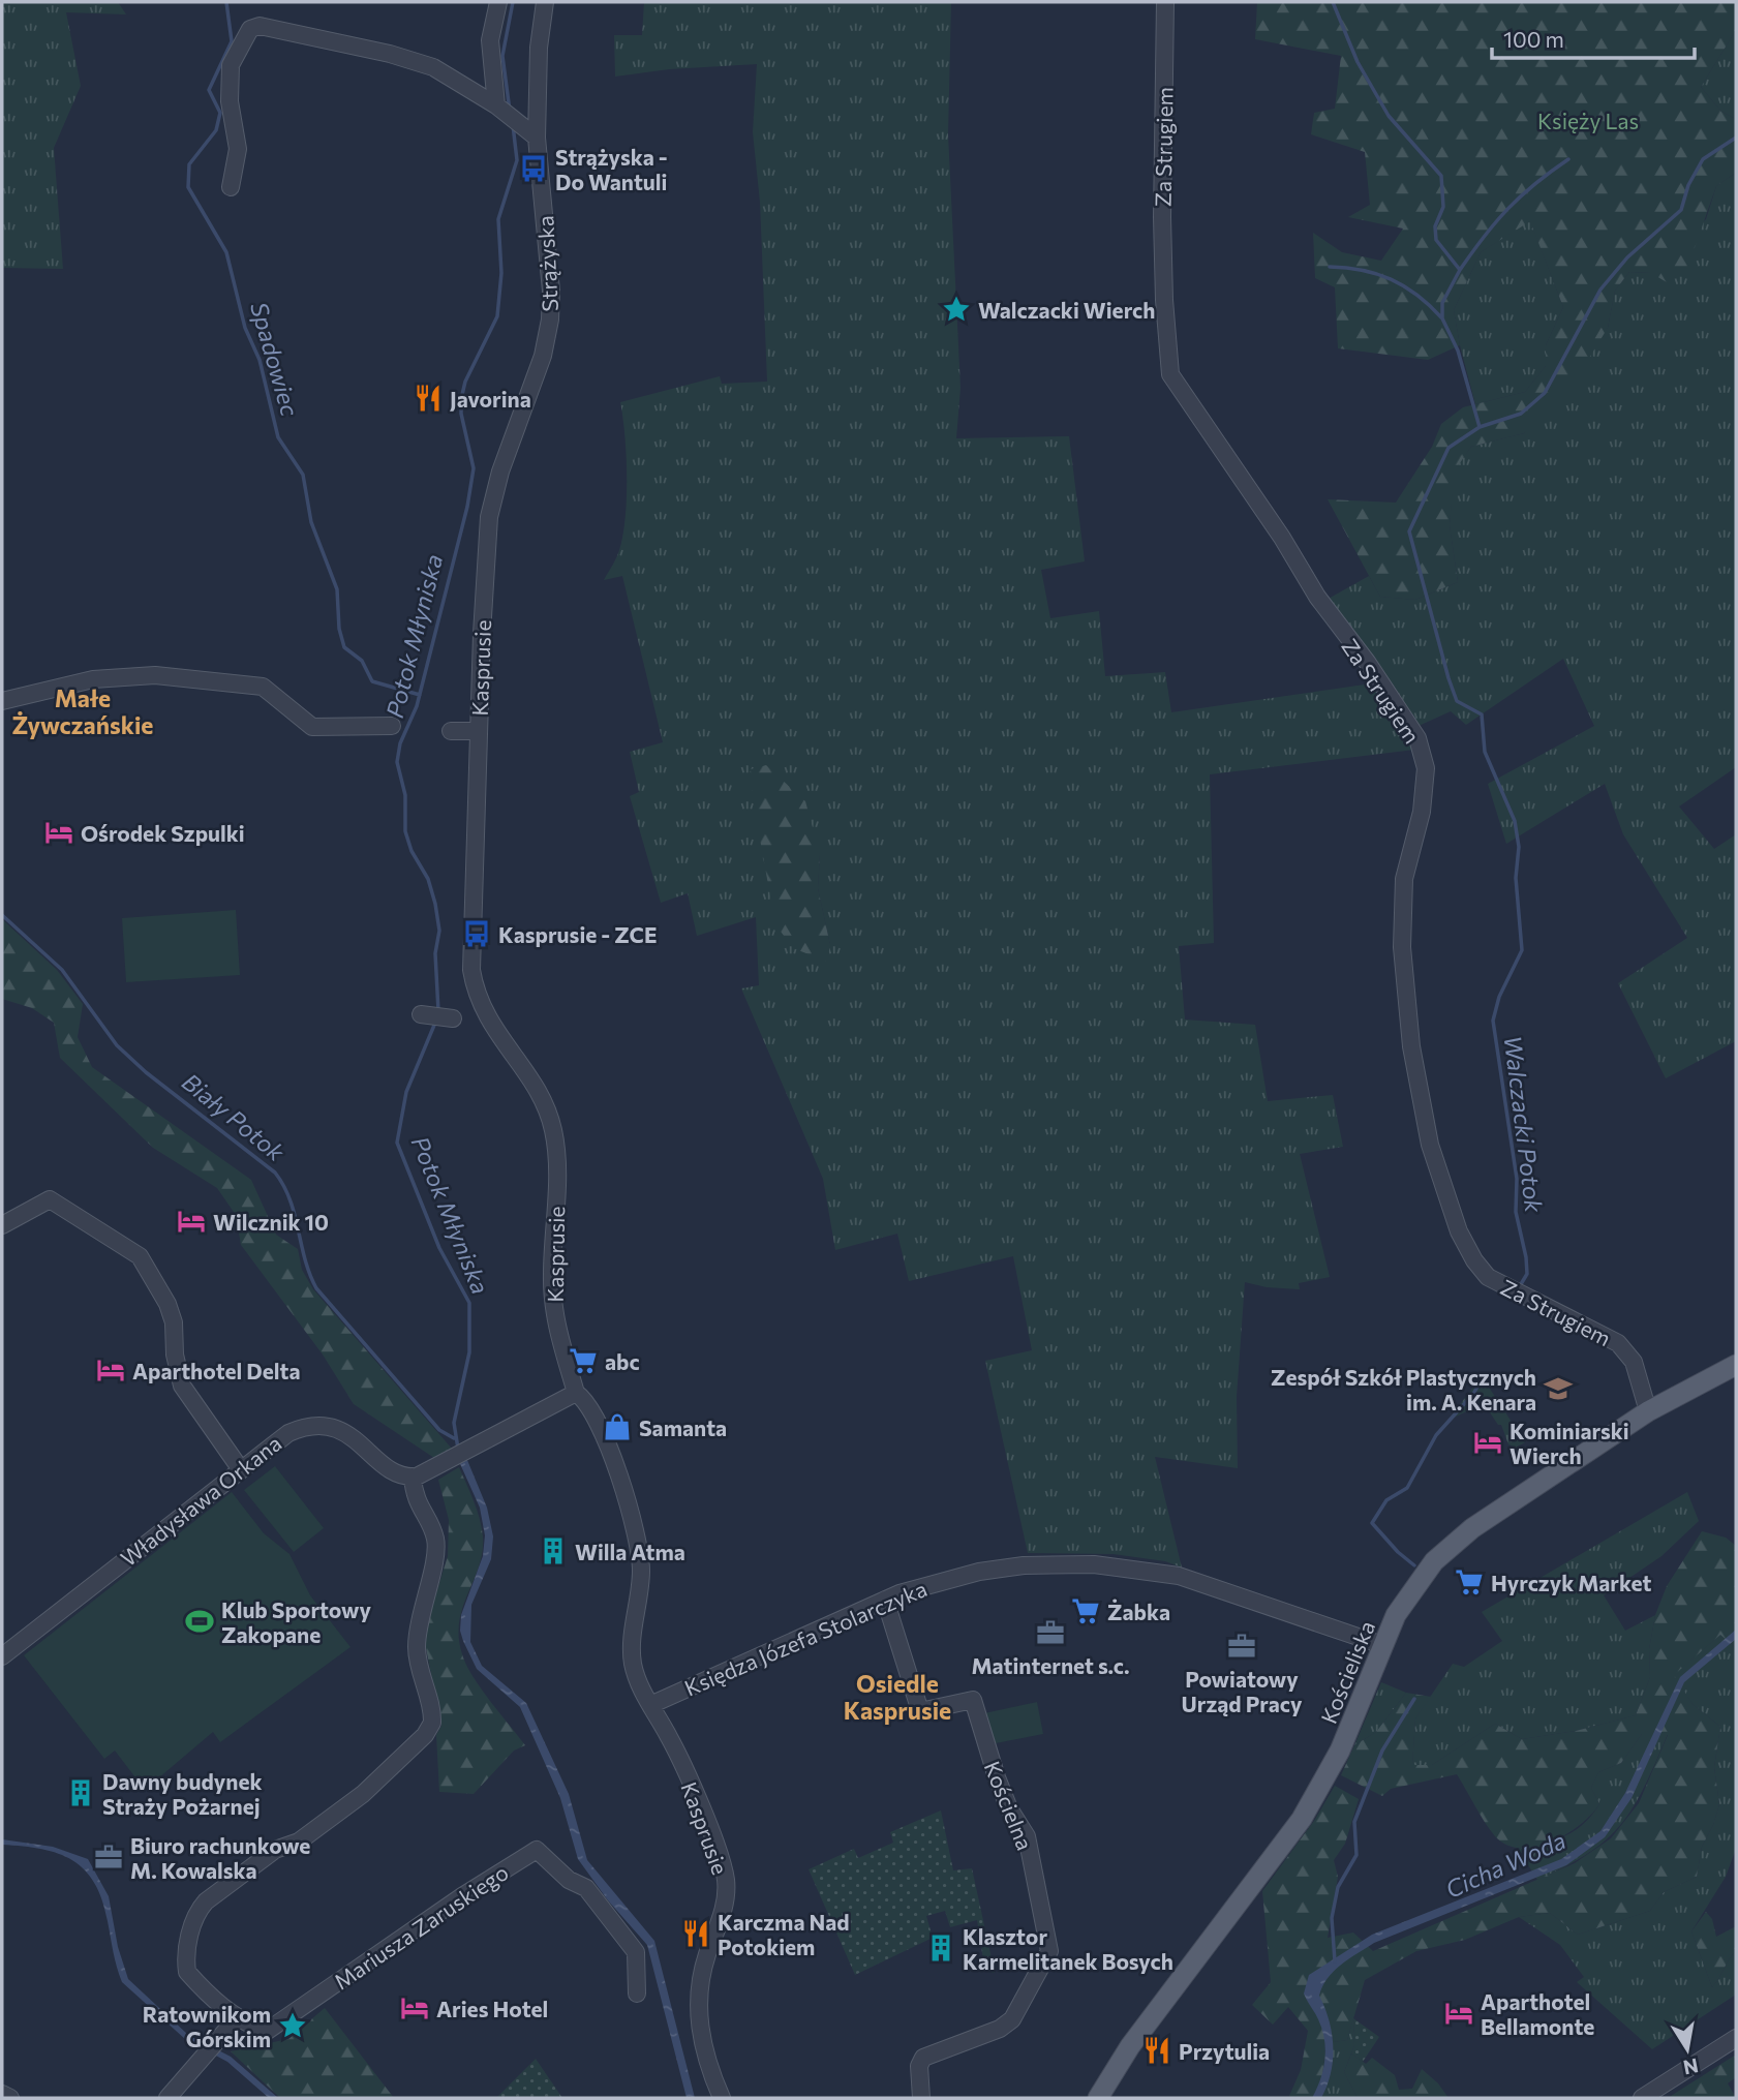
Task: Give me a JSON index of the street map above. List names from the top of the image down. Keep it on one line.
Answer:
{"streets":{"main road":["Kościeliska"],"street":["Za Strugiem","Strążyska","Kasprusie","Władysława Orkana","Księdza Józefa Stolarczyka","Kościelna","Mariusza Zaruskiego"]},"crossings":[["Za Strugiem","Kościeliska"],["Strążyska","Kasprusie"],["Kasprusie","Księdza Józefa Stolarczyka"],["Księdza Józefa Stolarczyka","Kościeliska"],["Księdza Józefa Stolarczyka","Kościelna"]],"districts":["Małe Żywczańskie","Osiedle Kasprusie"],"water":["Spadowiec","Potok Młyniska","Biały Potok","Walczacki Potok","Cicha Woda"],"parks":["Księży Las"],"places":{"bus stop":["Strążyska - Do Wantuli","Kasprusie - ZCE"],"place":["Walczacki Wierch","Ratownikom Górskim"],"restaurant":["Javorina","Karczma Nad Potokiem","Przytulia"],"hotel":["Ośrodek Szpulki","Wilcznik 10","Aparthotel Delta","Kominiarski Wierch","Aries Hotel","Aparthotel Bellamonte"],"supermarket":["abc","Hyrczyk Market","Żabka"],"school or university":["Zespół Szkół Plastycznych im. A. Kenara"],"shop":["Samanta"],"building":["Willa Atma","Dawny budynek Straży Pożarnej","Klasztor Karmelitanek Bosych"],"sports":["Klub Sportowy Zakopane"],"office":["Matinternet s.c.","Powiatowy Urząd Pracy","Biuro rachunkowe M. Kowalska"]},"scale_bar":"100 m","north":"bottom"}
